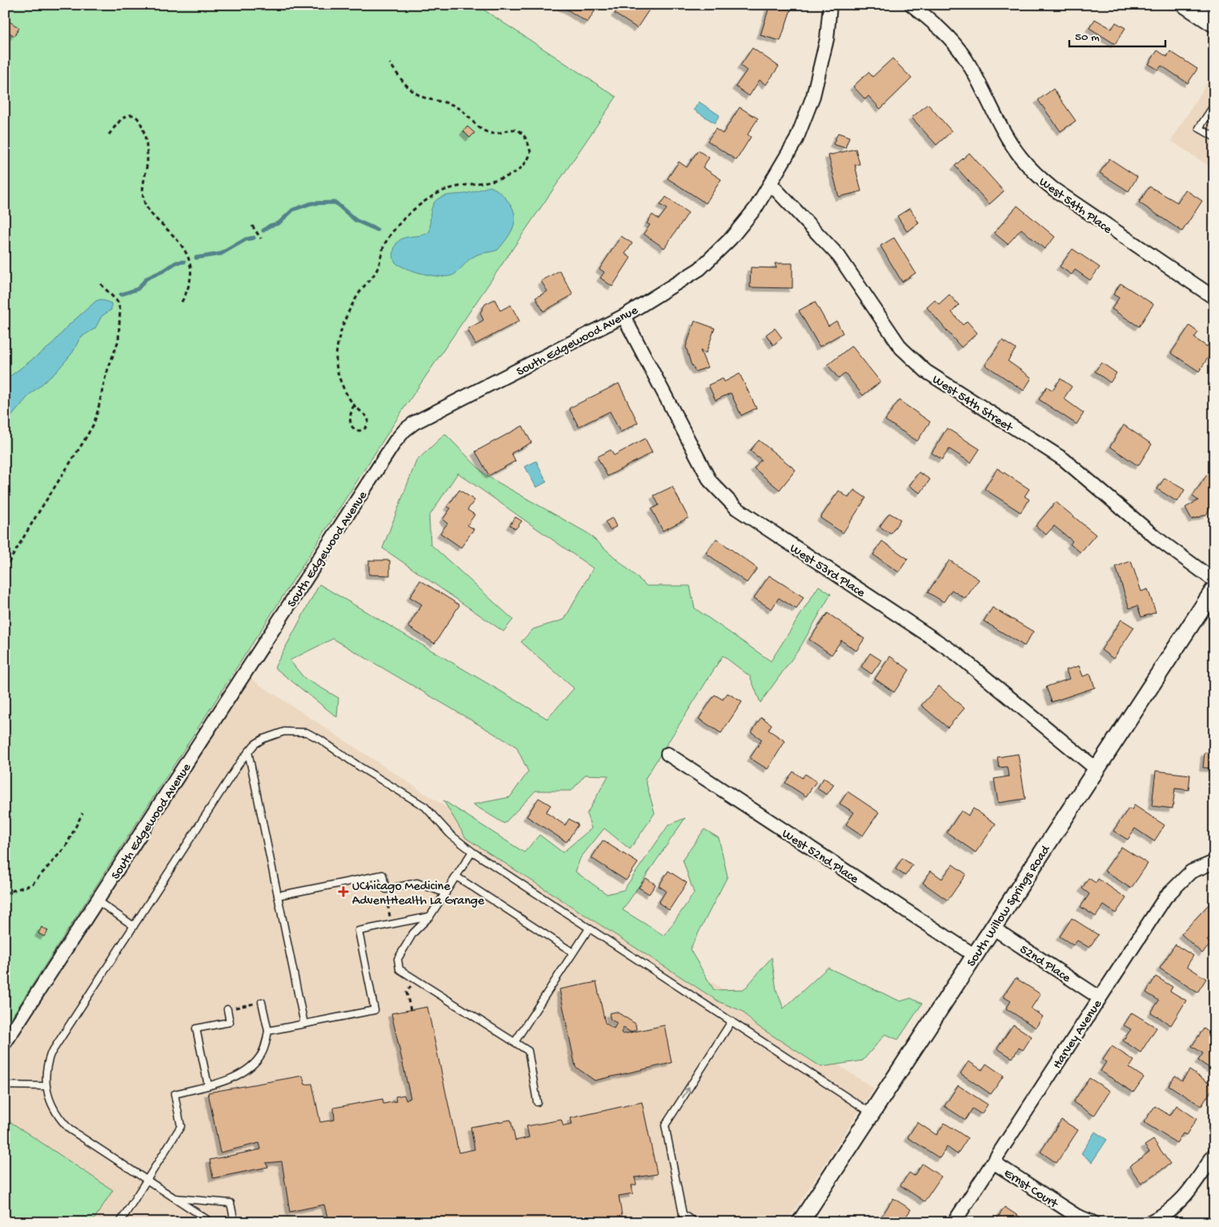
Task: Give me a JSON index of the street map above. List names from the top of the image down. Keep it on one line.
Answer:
{"streets":{"street":["West 54th Place","South Edgewood Avenue","West 54th Street","West 53rd Place","West 52nd Place","South Willow Springs Road","52nd Place","Harvey Avenue","Ernst Court"]},"crossings":[["South Edgewood Avenue","West 54th Street"],["South Edgewood Avenue","West 53rd Place"],["West 53rd Place","South Willow Springs Road"],["West 52nd Place","South Willow Springs Road"],["South Willow Springs Road","52nd Place"],["52nd Place","Harvey Avenue"],["Harvey Avenue","Ernst Court"]],"places":{"health":["UChicago Medicine AdventHealth La Grange"]},"scale_bar":"50 m"}
